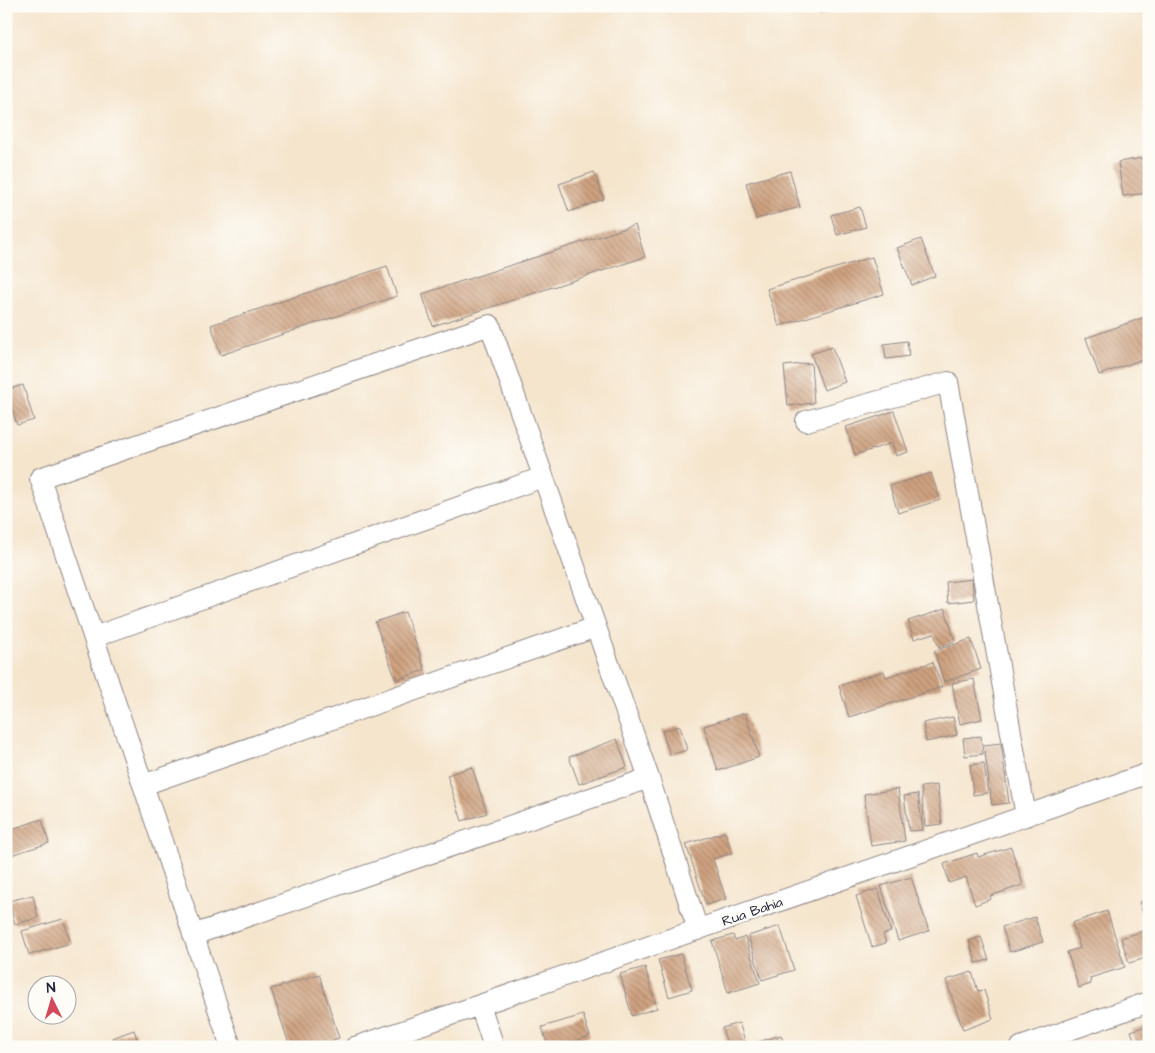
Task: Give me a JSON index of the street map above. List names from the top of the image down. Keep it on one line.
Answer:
{"streets":{"street":["Rua Bahia"]},"north":"top"}
